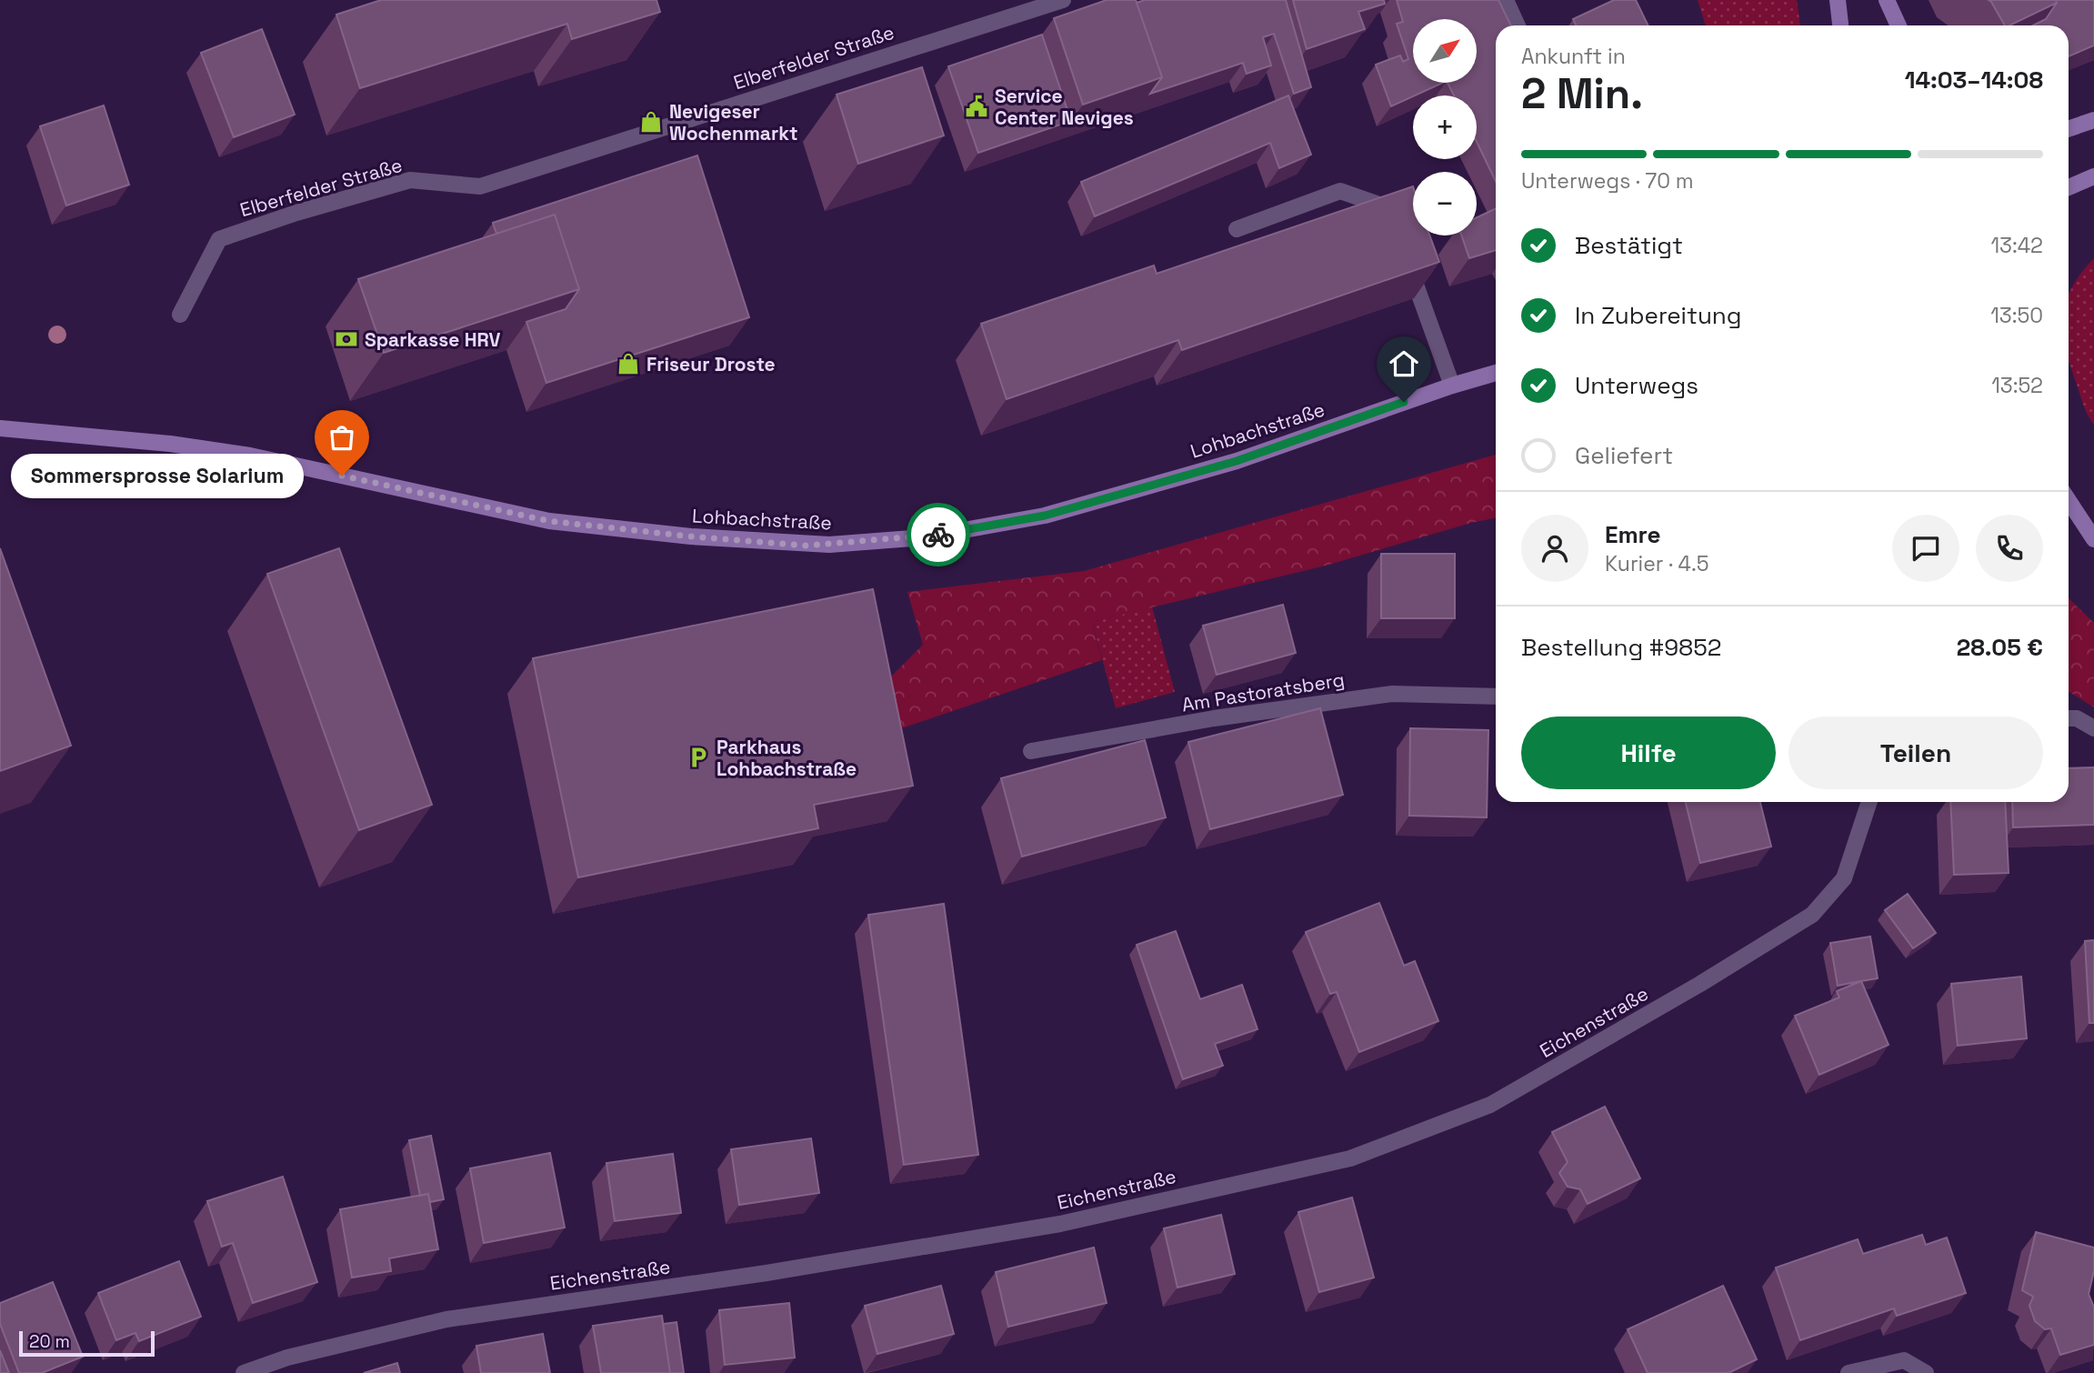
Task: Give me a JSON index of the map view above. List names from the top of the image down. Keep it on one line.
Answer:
{"streets":{"main road":["Lohbachstraße"],"street":["Elberfelder Straße","Am Pastoratsberg","Eichenstraße"]},"places":{"public building":["Service Center Neviges"],"shop":["Nevigeser Wochenmarkt","Friseur Droste"],"bank":["Sparkasse HRV"],"other":["Sommersprosse Solarium"],"parking":["Parkhaus Lohbachstraße"]},"scale_bar":"20 m","north":"top right","page":{"map_buttons":["+","−"],"heading":["2 Min.","Ankunft in","14:03–14:08"],"panel":["Emre","Kurier · 4.5","Bestellung #9852","28.05 €"],"bar":"Unterwegs · 70 m","list":[["Bestätigt","13:42"],["In Zubereitung","13:50"],["Unterwegs","13:52"],"Geliefert"],"bubble":"Sommersprosse Solarium","buttons":["Hilfe","Teilen"],"scale":"20 m"}}
